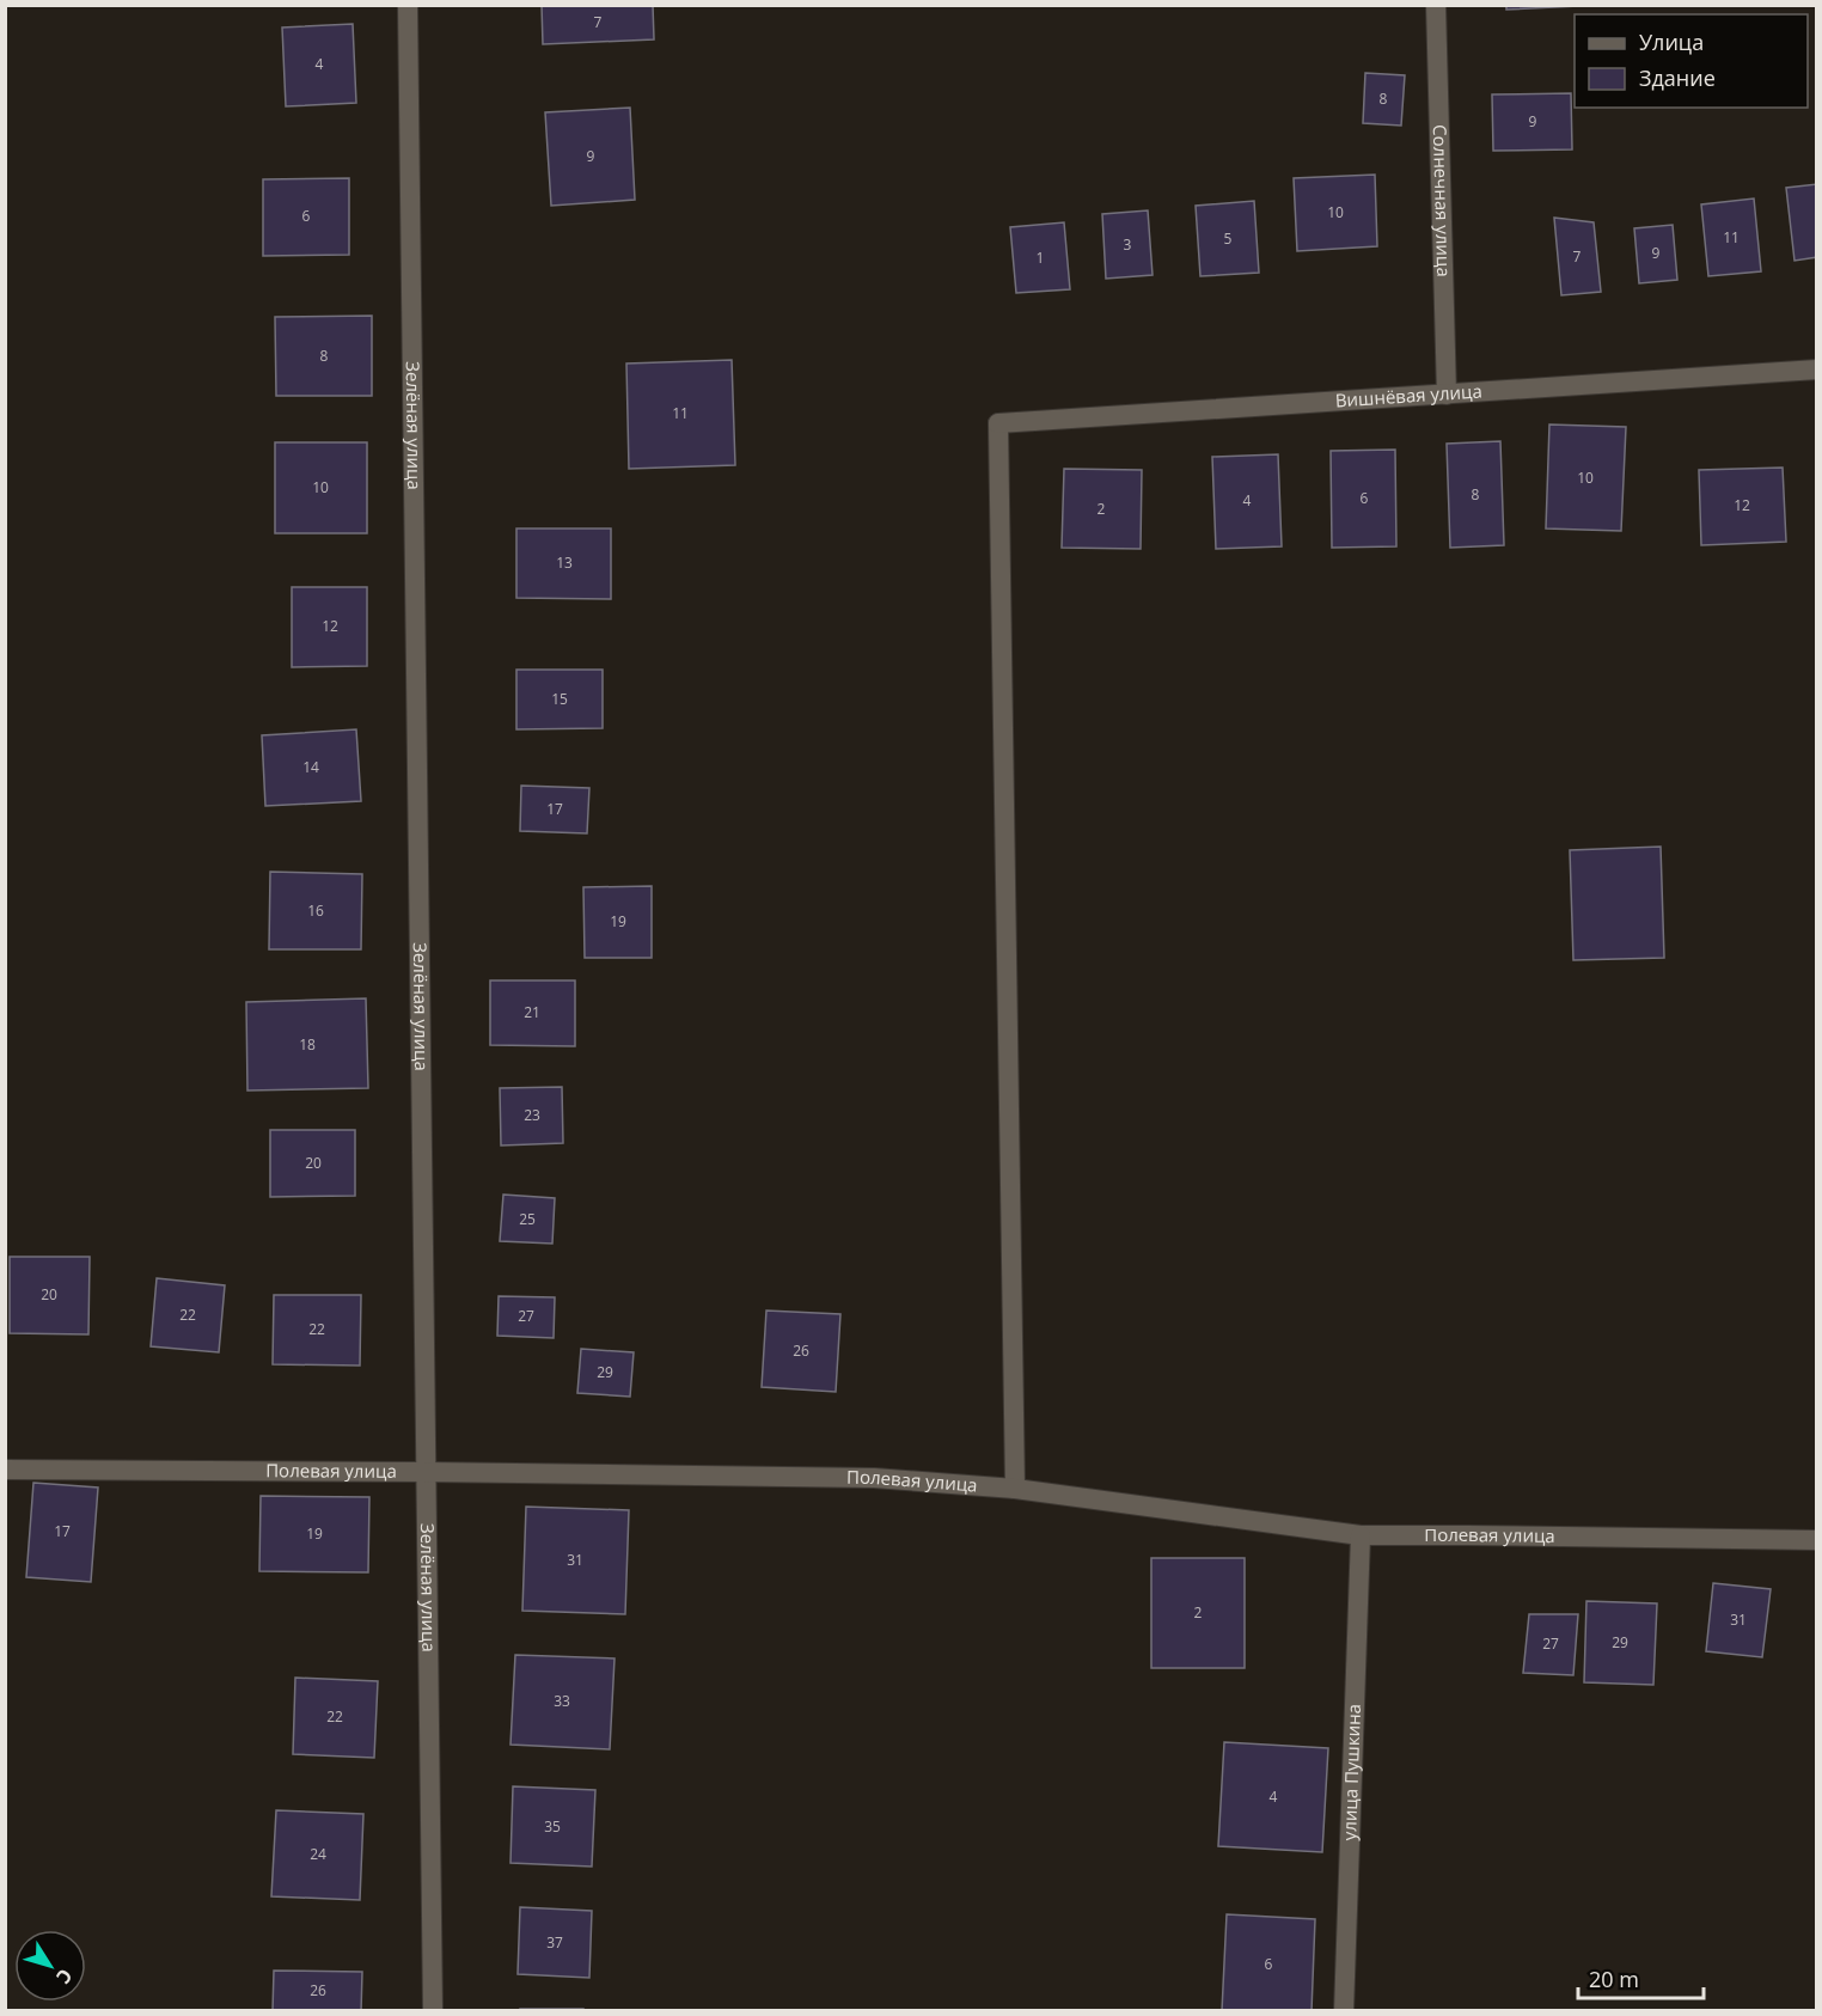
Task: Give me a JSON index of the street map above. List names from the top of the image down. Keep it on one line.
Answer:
{"streets":{"street":["Солнечная улица","Вишнёвая улица","Зелёная улица","Полевая улица","улица Пушкина"]},"crossings":[["Солнечная улица","Вишнёвая улица"],["Вишнёвая улица","Полевая улица"],["Зелёная улица","Полевая улица"],["Полевая улица","улица Пушкина"]],"house_numbers":["7","4","8","9","9","10","6","11","5","3","9","7","1","8","11","10","10","8","6","4","12","2","13","12","15","14","17","16","19","21","18","23","20","25","20","22","27","22","26","29","17","19","31","2","31","29","27","33","22","4","35","24","37","6","26"],"legend":["Улица","Здание"],"scale_bar":"20 m","north":"bottom right"}
